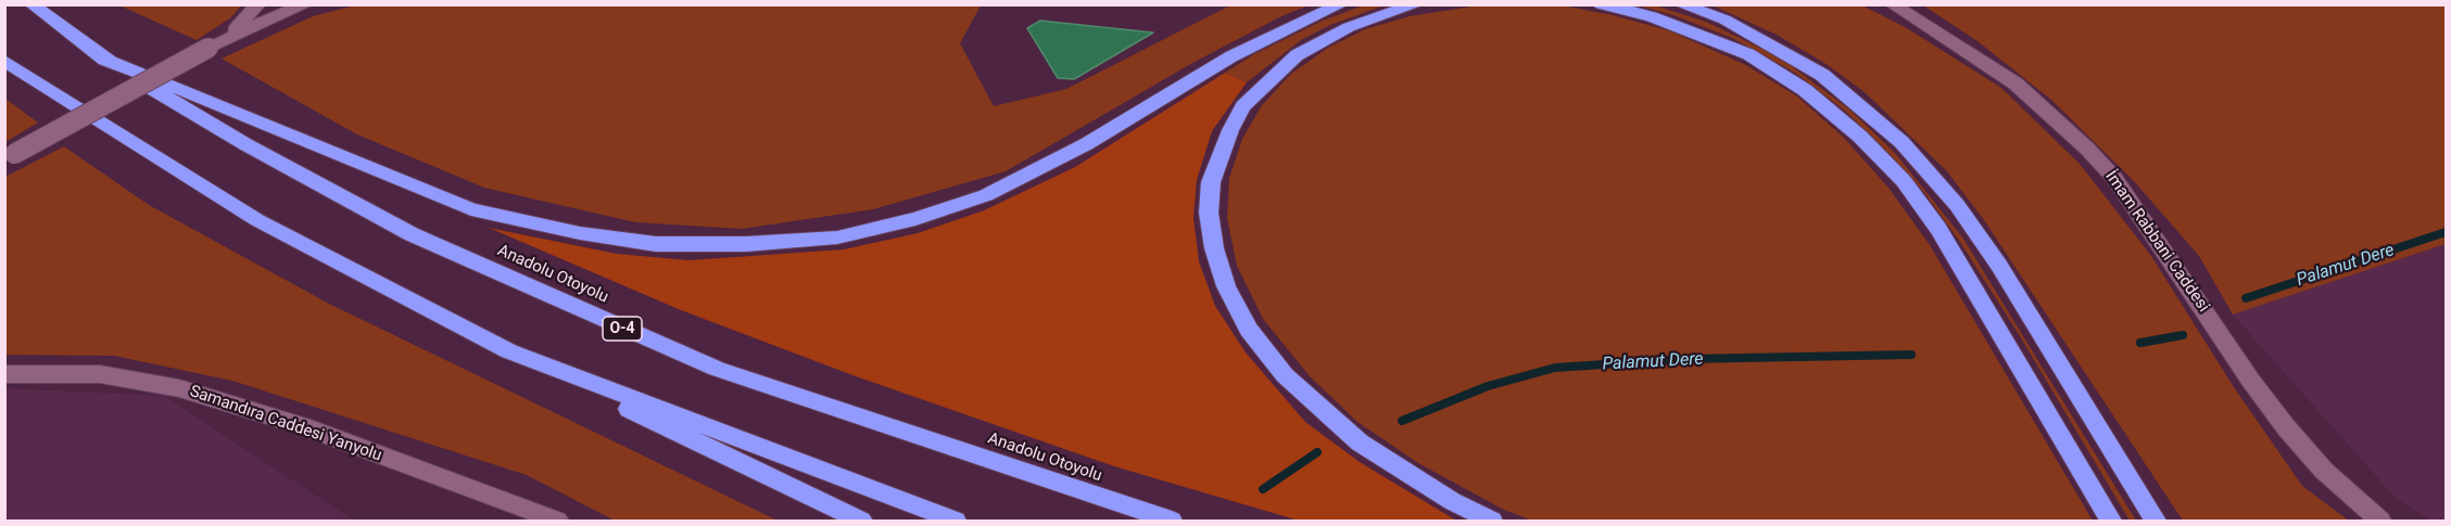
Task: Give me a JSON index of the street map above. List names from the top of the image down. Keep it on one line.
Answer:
{"streets":{"highway":["Anadolu Otoyolu","O-4"],"main road":["İmam Rabbani Caddesi","Samandıra Caddesi Yanyolu"]},"water":["Palamut Dere"]}
